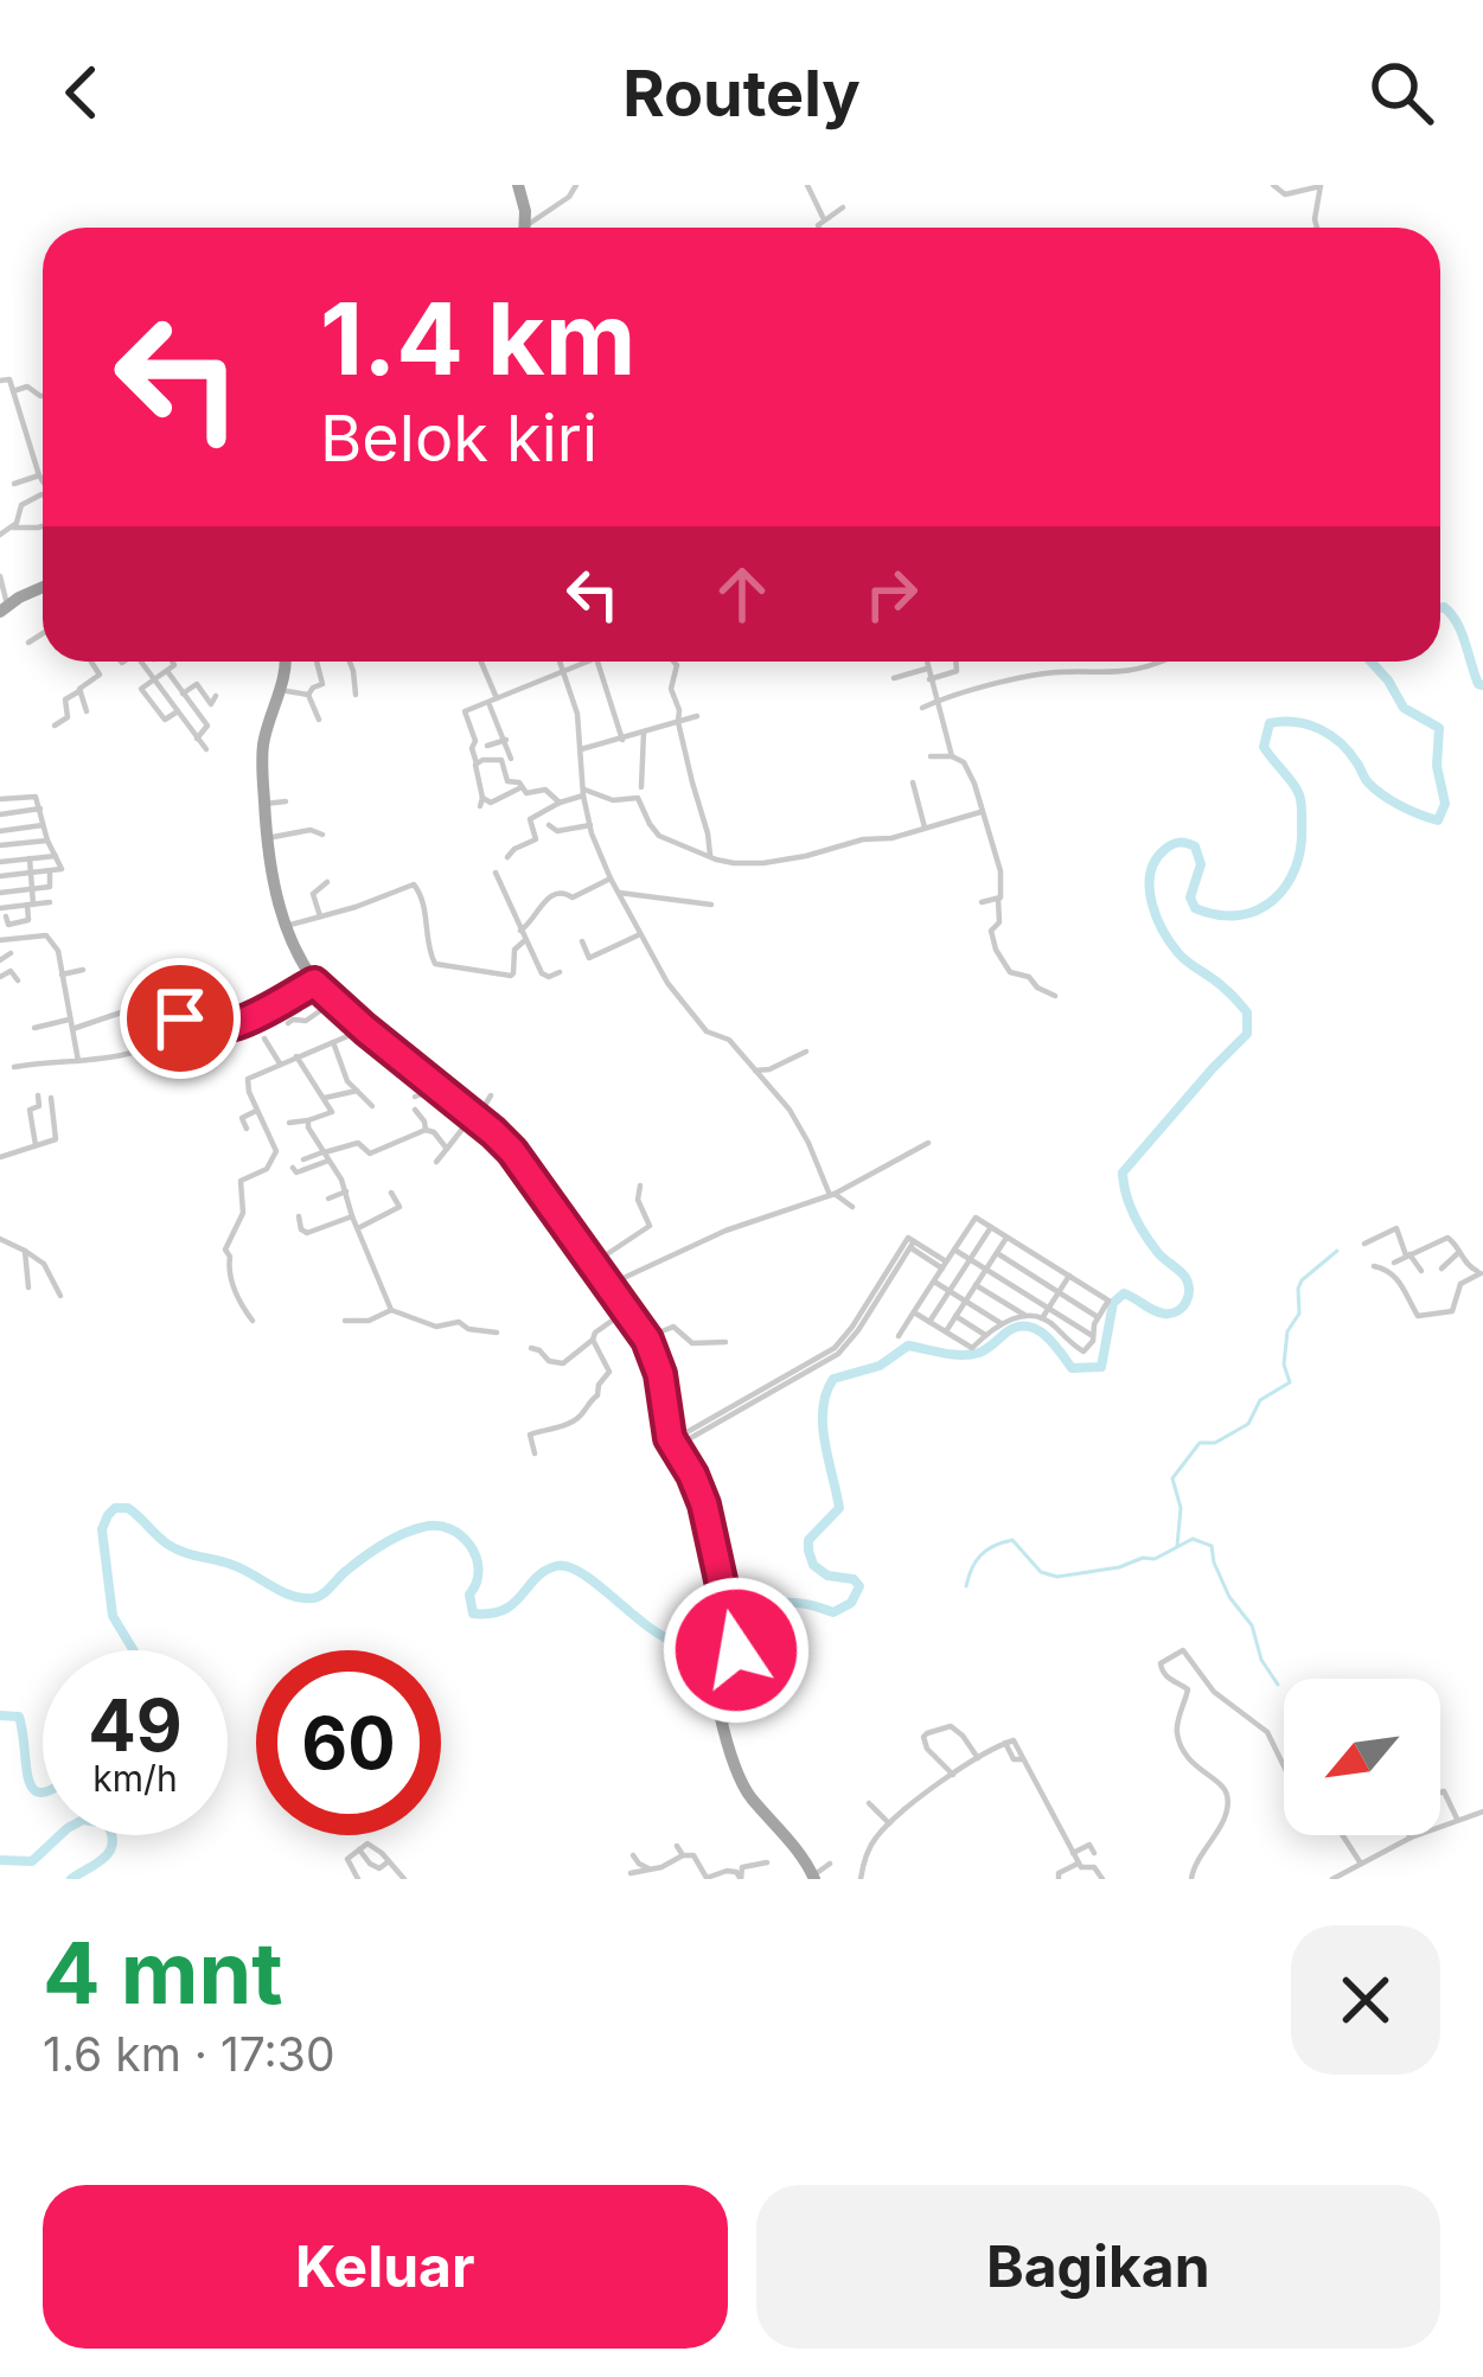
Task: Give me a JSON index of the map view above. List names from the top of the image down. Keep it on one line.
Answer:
{"north":"bottom left","page":{"header":"Routely","turn":["1.4 km","Belok kiri"],"speed":"49 km/h","limit":"60","heading":["4 mnt","1.6 km · 17:30"],"buttons":["Keluar","Bagikan"]}}
